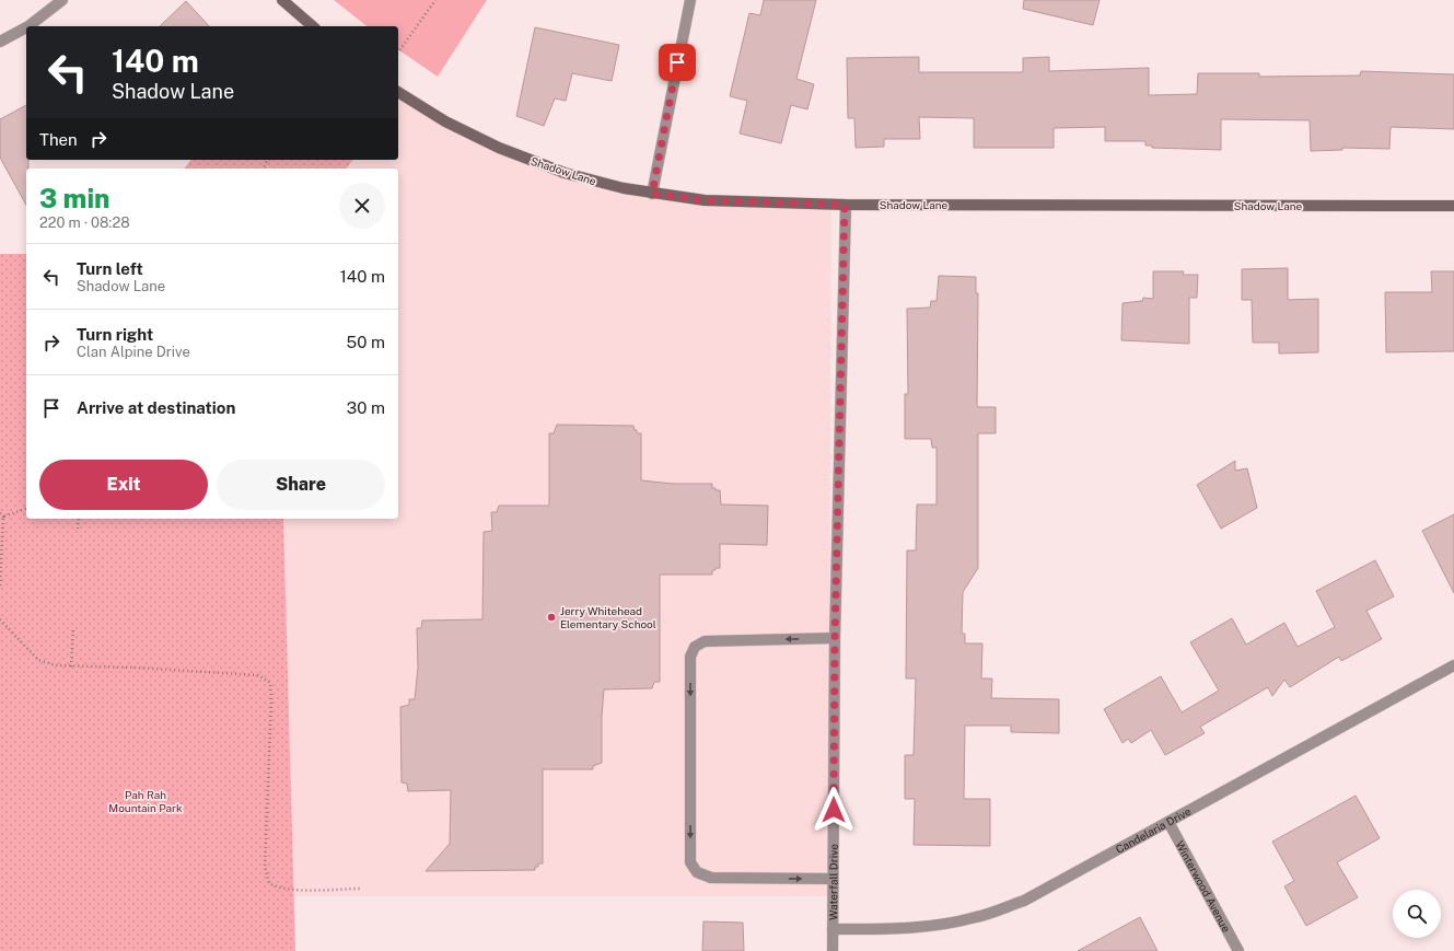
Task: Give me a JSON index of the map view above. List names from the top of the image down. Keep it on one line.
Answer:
{"streets":{"street":["Shadow Lane","Candelaria Drive","Waterfall Drive","Winterwood Avenue"]},"crossings":[["Shadow Lane","Waterfall Drive"],["Candelaria Drive","Waterfall Drive"],["Candelaria Drive","Winterwood Avenue"]],"parks":["Pah Rah Mountain Park"],"places":["Jerry Whitehead Elementary School"],"page":{"turn":["140 m","Shadow Lane"],"then":"Then","heading":["3 min","220 m · 08:28"],"list":[{"name":"Turn left","note":"Shadow Lane","value":"140 m"},{"name":"Turn right","note":"Clan Alpine Drive","value":"50 m"},{"name":"Arrive at destination","value":"30 m"}],"buttons":["Exit","Share"]}}
